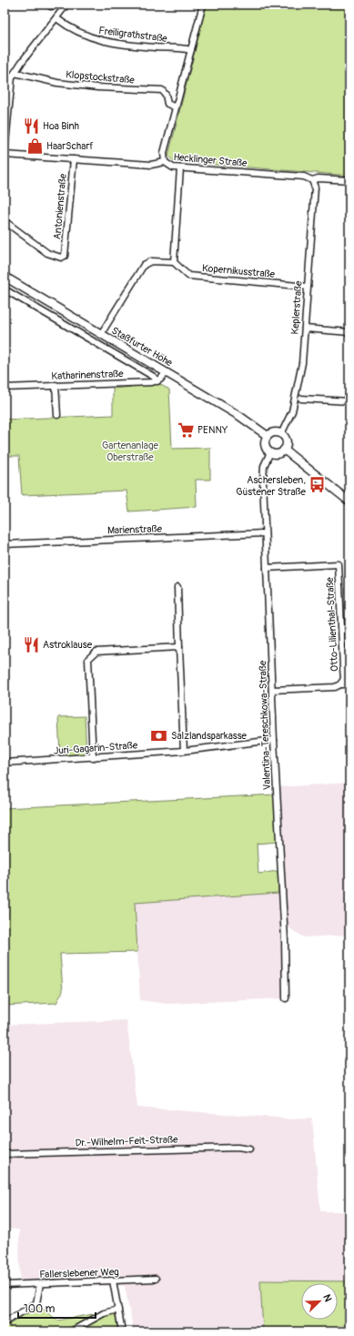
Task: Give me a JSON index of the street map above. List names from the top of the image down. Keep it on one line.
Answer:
{"streets":{"main road":["Staßfurter Höhe"],"street":["Freiligrathstraße","Klopstockstraße","Hecklinger Straße","Antonienstraße","Kopernikusstraße","Keplerstraße","Katharinenstraße","Marienstraße","Otto-Lilienthal-Straße","Valentina-Tereschkowa-Straße","Juri-Gagarin-Straße","Dr.-Wilhelm-Feit-Straße","Fallerslebener Weg"]},"crossings":[["Hecklinger Straße","Antonienstraße"],["Hecklinger Straße","Keplerstraße"],["Kopernikusstraße","Keplerstraße"],["Keplerstraße","Staßfurter Höhe"],["Keplerstraße","Valentina-Tereschkowa-Straße"],["Staßfurter Höhe","Katharinenstraße"],["Staßfurter Höhe","Valentina-Tereschkowa-Straße"],["Marienstraße","Valentina-Tereschkowa-Straße"],["Otto-Lilienthal-Straße","Valentina-Tereschkowa-Straße"],["Valentina-Tereschkowa-Straße","Juri-Gagarin-Straße"]],"parks":["Gartenanlage Oberstraße"],"places":{"restaurant":["Hoa Binh","Astroklause"],"shop":["HaarScharf"],"supermarket":["PENNY"],"bus stop":["Aschersleben, Güstener Straße"],"bank":["Salzlandsparkasse"]},"scale_bar":"100 m","north":"top right"}
